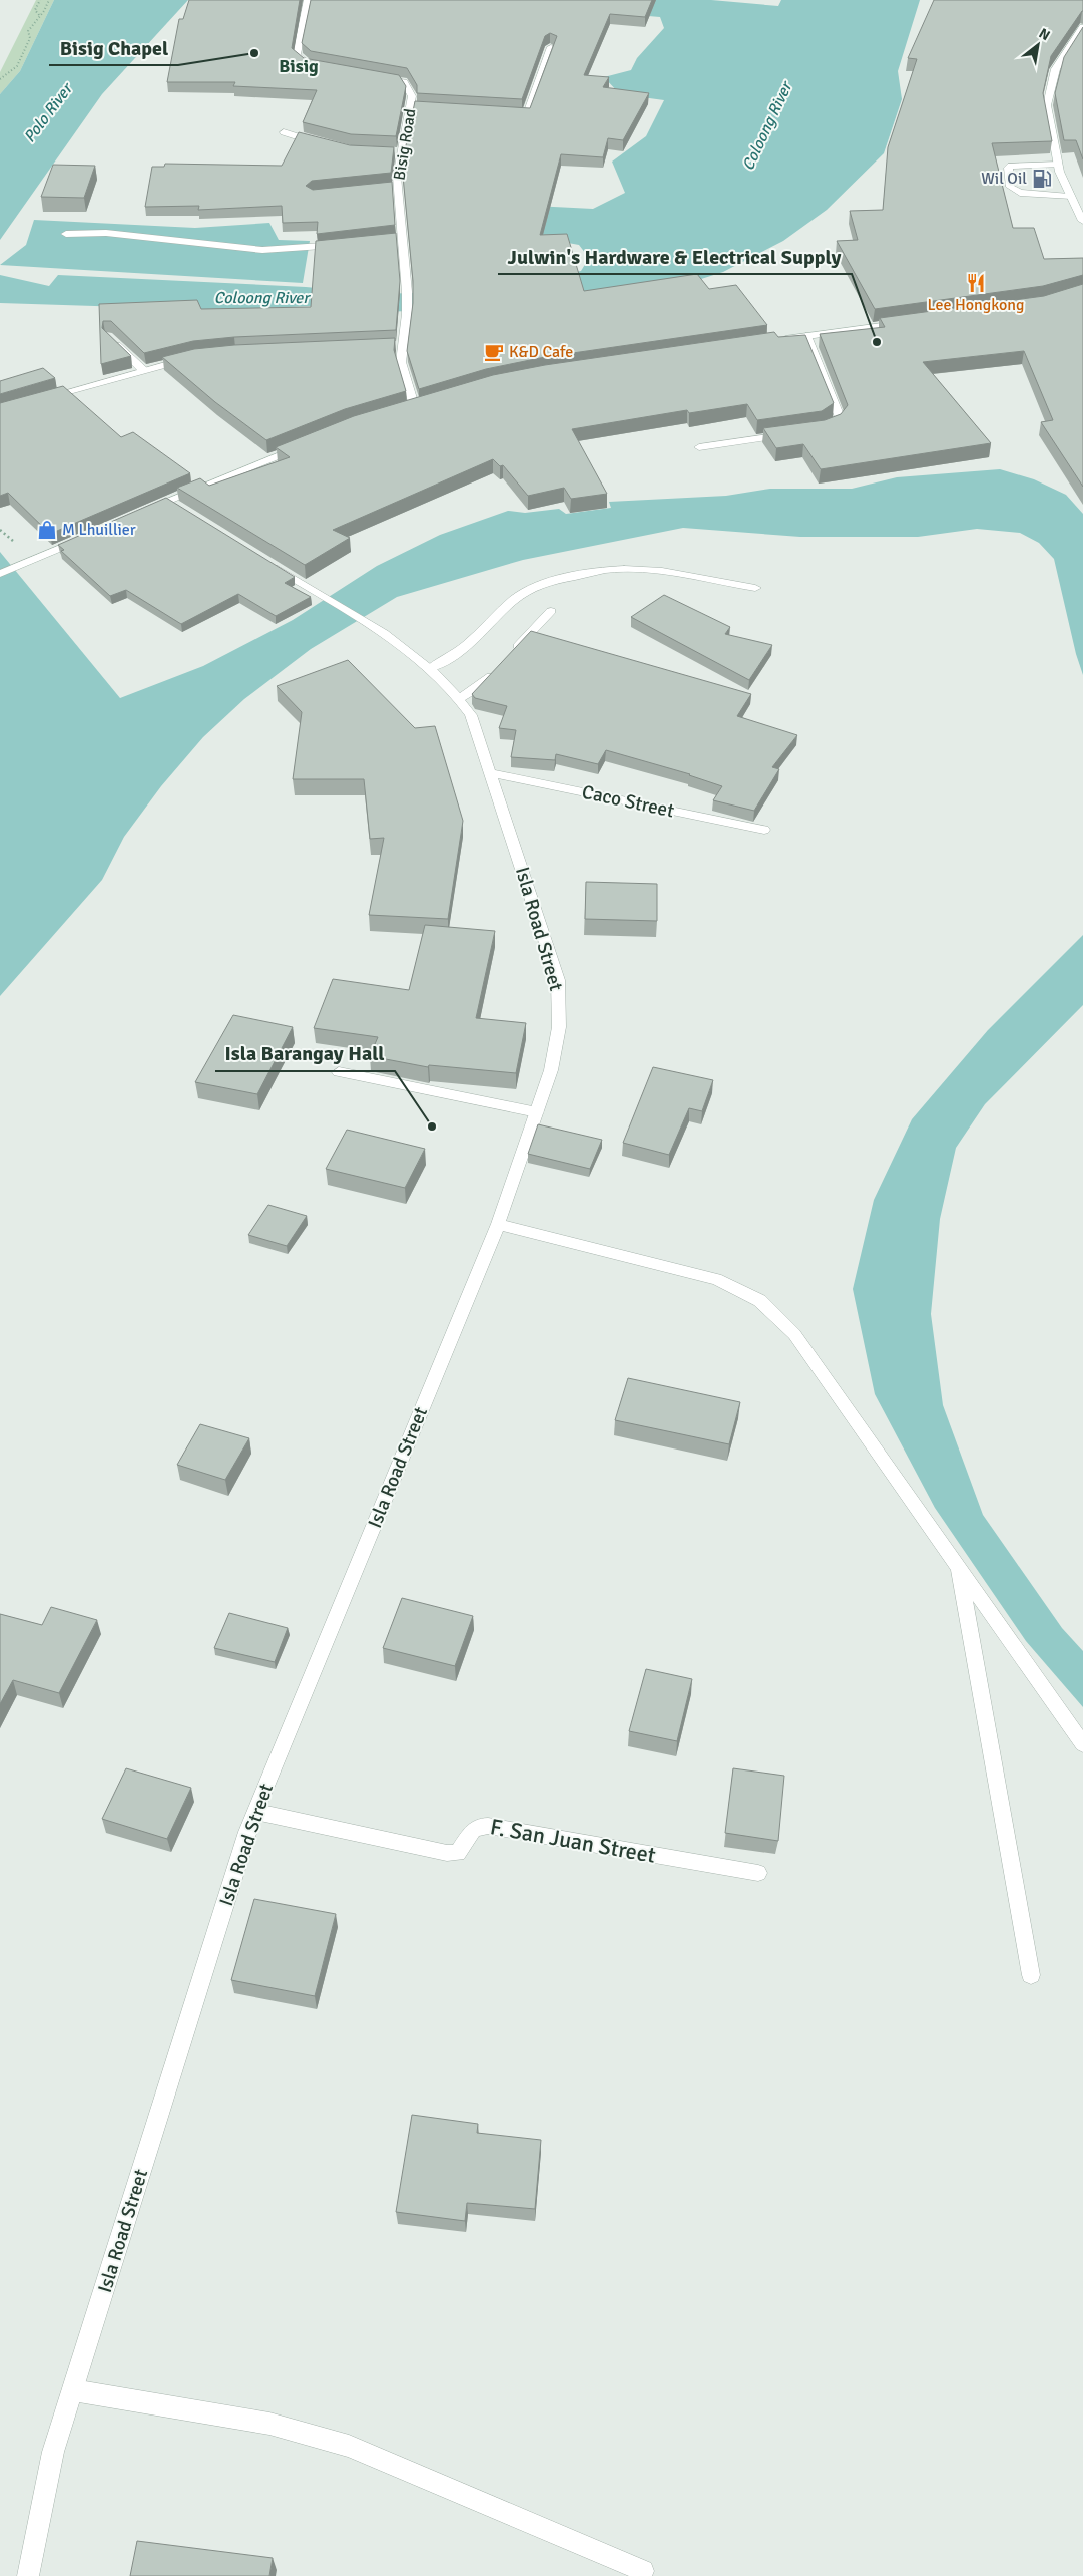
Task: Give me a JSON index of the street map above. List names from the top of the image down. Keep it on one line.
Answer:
{"streets":{"street":["Bisig Road","Caco Street","Isla Road Street","F. San Juan Street"]},"crossings":[["Caco Street","Isla Road Street"],["Isla Road Street","F. San Juan Street"]],"districts":["Bisig"],"water":["Polo River","Coloong River"],"places":{"other":["Bisig Chapel","Julwin's Hardware & Electrical Supply","Isla Barangay Hall"],"fuel station":["Wil Oil"],"restaurant":["Lee Hongkong"],"cafe":["K&D Cafe"],"shop":["M Lhuillier"]},"north":"top right"}
